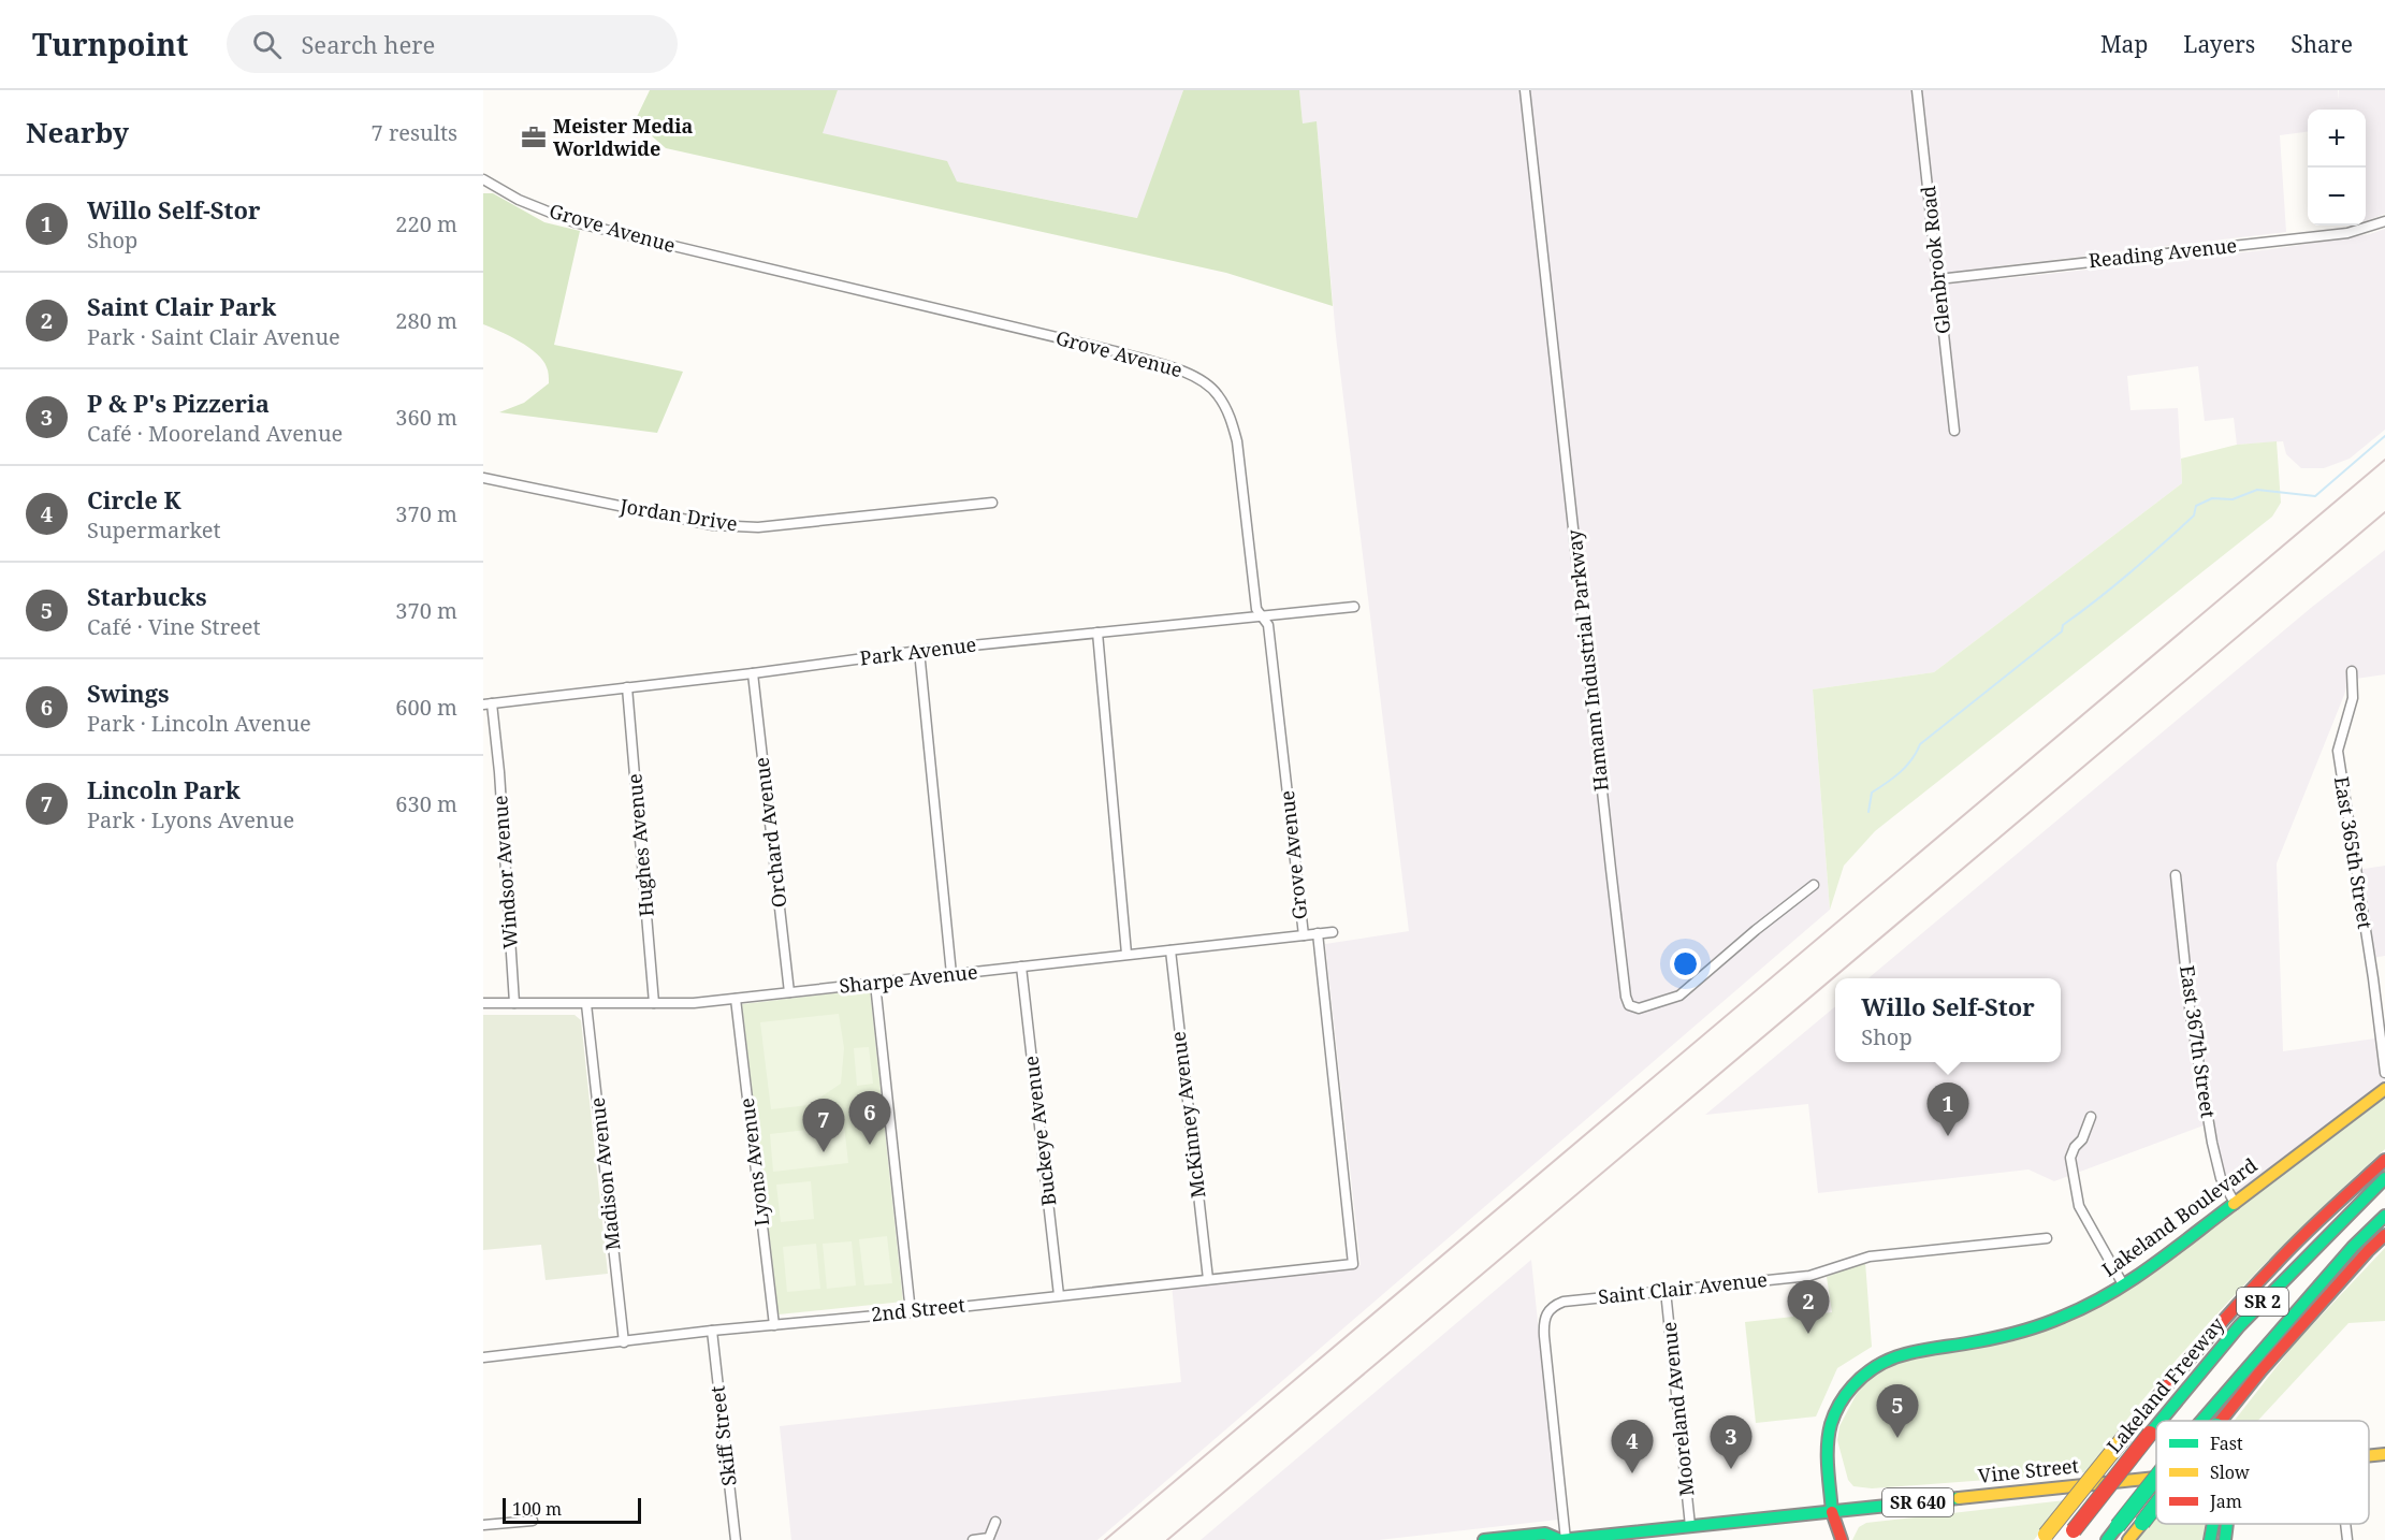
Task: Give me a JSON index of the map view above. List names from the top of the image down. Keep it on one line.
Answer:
{"streets":{"main road":["Lakeland Boulevard","SR 2","Lakeland Freeway","Vine Street","SR 640"],"street":["Grove Avenue","Reading Avenue","Glenbrook Road","Jordan Drive","Park Avenue","Hamann Industrial Parkway","Orchard Avenue","Hughes Avenue","East 365th Street","Windsor Avenue","Sharpe Avenue","East 367th Street","McKinney Avenue","Buckeye Avenue","Lyons Avenue","Madison Avenue","Saint Clair Avenue","2nd Street","Mooreland Avenue","Skiff Street"]},"crossings":[["Grove Avenue","Park Avenue"],["Grove Avenue","Sharpe Avenue"],["Grove Avenue","2nd Street"],["Reading Avenue","Glenbrook Road"],["Park Avenue","Orchard Avenue"],["Park Avenue","Hughes Avenue"],["Park Avenue","Windsor Avenue"],["Orchard Avenue","Sharpe Avenue"],["Hughes Avenue","Sharpe Avenue"],["Windsor Avenue","Sharpe Avenue"],["Sharpe Avenue","McKinney Avenue"],["Sharpe Avenue","Buckeye Avenue"],["Sharpe Avenue","Lyons Avenue"],["Sharpe Avenue","Madison Avenue"],["East 367th Street","Lakeland Boulevard"],["McKinney Avenue","2nd Street"],["Buckeye Avenue","2nd Street"],["Lyons Avenue","2nd Street"],["Madison Avenue","2nd Street"],["Lakeland Boulevard","Vine Street"],["Saint Clair Avenue","Mooreland Avenue"],["Saint Clair Avenue","Vine Street"],["2nd Street","Skiff Street"],["Mooreland Avenue","Vine Street"]],"places":{"office":["Meister Media Worldwide"]},"legend":["Fast","Slow","Jam"],"scale_bar":"100 m","page":{"header":"Turnpoint","search":"Search here","nav":["Map","Layers","Share"],"heading":["Nearby","7 results"],"map_buttons":["+","−"],"list":[{"mark":"1","name":"Willo Self-Stor","note":"Shop","value":"220 m"},{"mark":"2","name":"Saint Clair Park","note":"Park · Saint Clair Avenue","value":"280 m"},{"mark":"3","name":"P & P's Pizzeria","note":"Café · Mooreland Avenue","value":"360 m"},{"mark":"4","name":"Circle K","note":"Supermarket","value":"370 m"},{"mark":"5","name":"Starbucks","note":"Café · Vine Street","value":"370 m"},{"mark":"6","name":"Swings","note":"Park · Lincoln Avenue","value":"600 m"},{"mark":"7","name":"Lincoln Park","note":"Park · Lyons Avenue","value":"630 m"}],"popup":["Willo Self-Stor","Shop"],"pins":["1","6","7","2","5","3","4"],"scale":"100 m"}}
